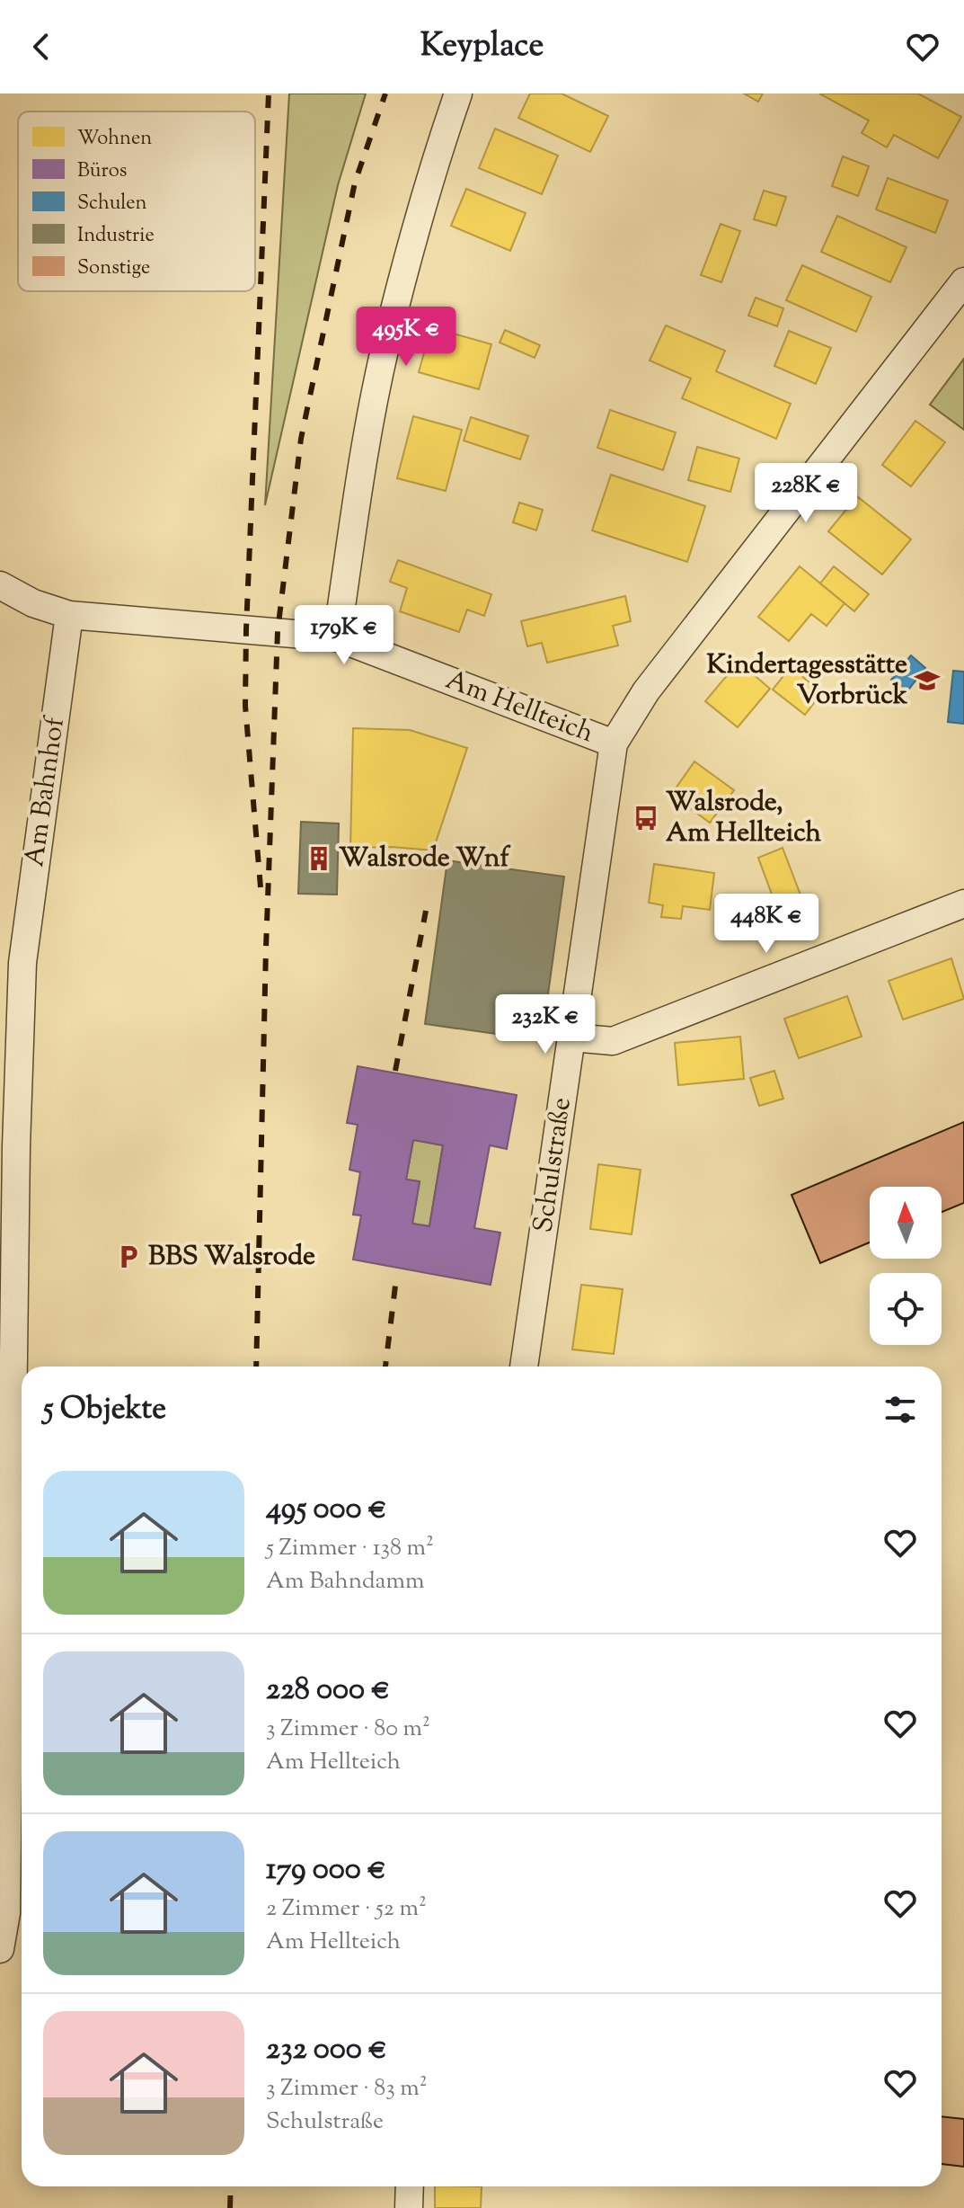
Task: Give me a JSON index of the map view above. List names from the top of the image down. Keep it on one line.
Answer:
{"streets":{"street":["Am Hellteich","Am Bahnhof","Schulstraße"]},"crossings":[["Am Hellteich","Am Bahnhof"],["Am Hellteich","Schulstraße"]],"places":{"school or university":["Kindertagesstätte Vorbrück"],"bus stop":["Walsrode, Am Hellteich"],"building":["Walsrode Wnf"],"parking":["BBS Walsrode"]},"legend":["Wohnen","Büros","Schulen","Industrie","Sonstige"],"north":"top","page":{"header":"Keyplace","price":["495K €","228K €","179K €","448K €","232K €"],"heading":"5 Objekte","list":[{"name":"495 000 €","note":"5 Zimmer · 138 m² · Am Bahndamm"},{"name":"228 000 €","note":"3 Zimmer · 80 m² · Am Hellteich"},{"name":"179 000 €","note":"2 Zimmer · 52 m² · Am Hellteich"},{"name":"232 000 €","note":"3 Zimmer · 83 m² · Schulstraße"}]}}
